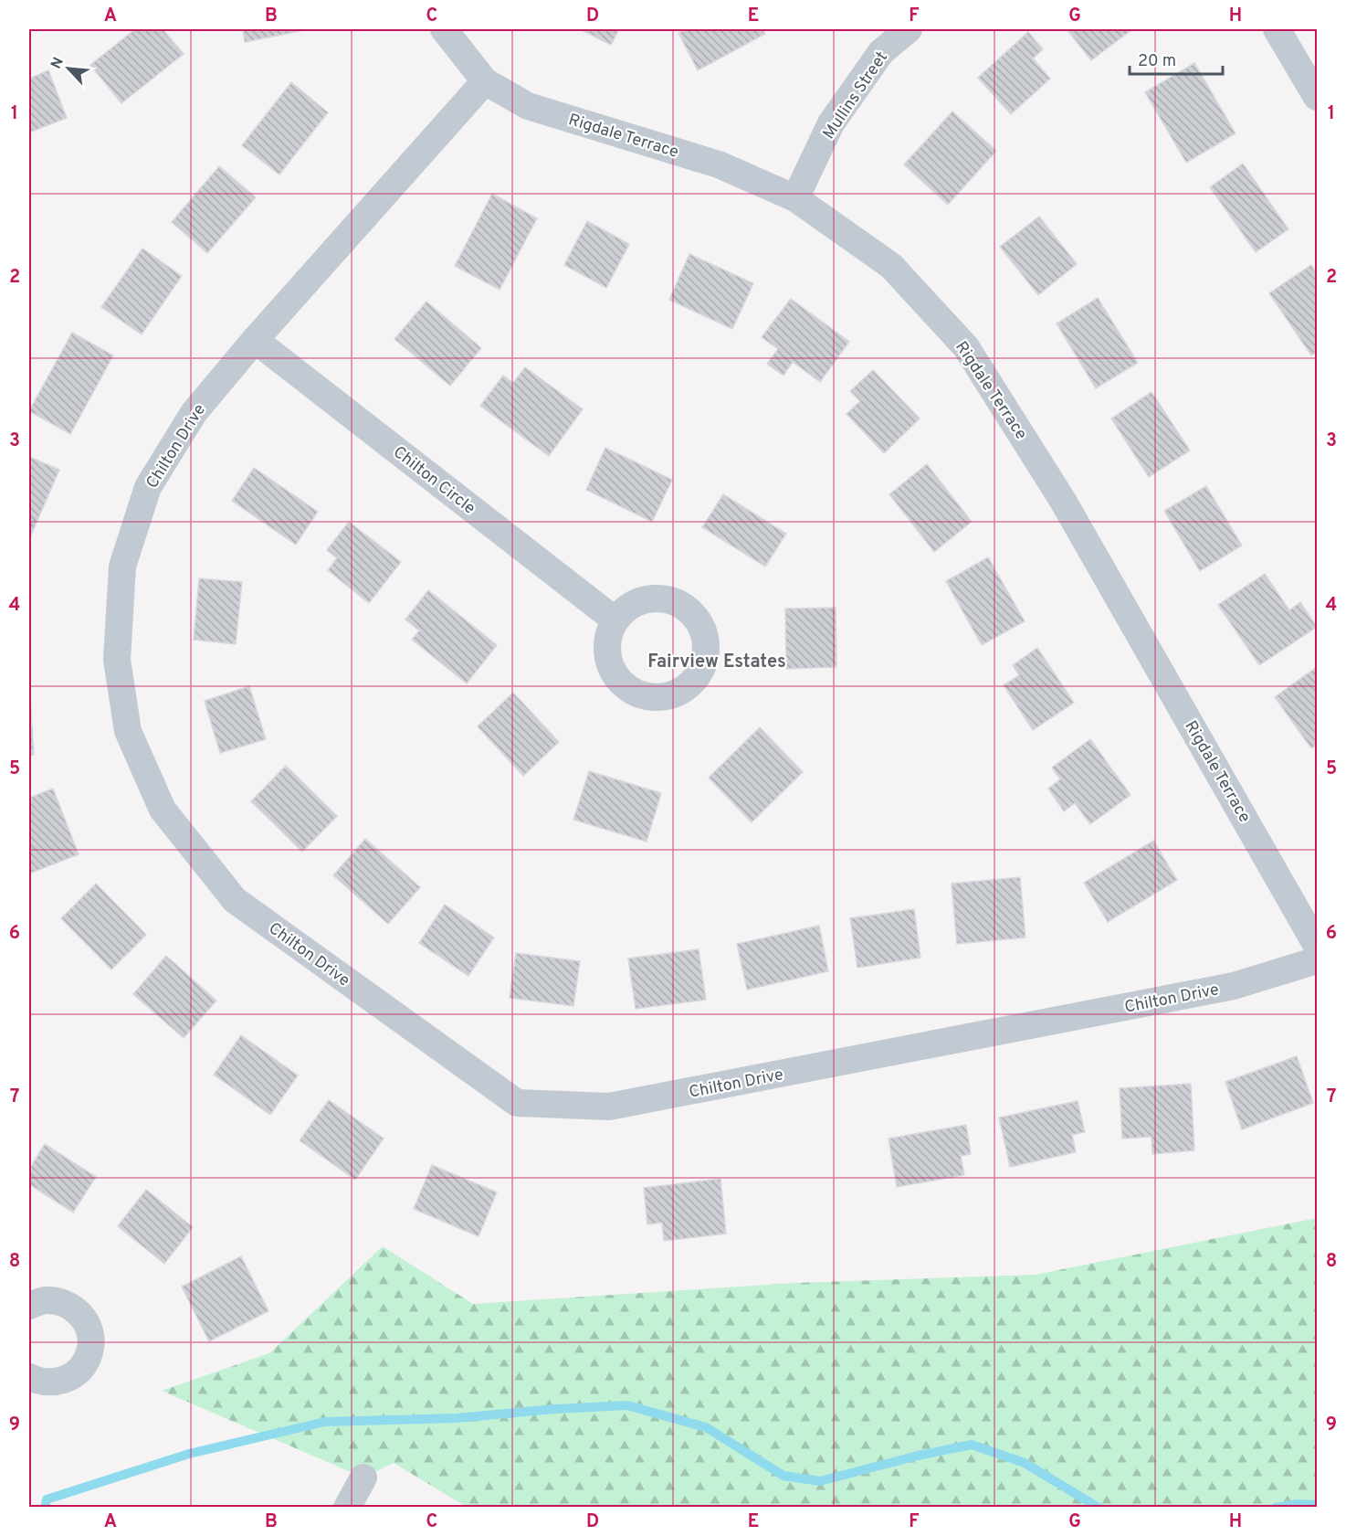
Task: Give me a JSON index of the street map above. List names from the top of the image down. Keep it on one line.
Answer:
{"streets":{"street":["Mullins Street","Rigdale Terrace","Chilton Drive","Chilton Circle"]},"crossings":[["Mullins Street","Rigdale Terrace"],["Rigdale Terrace","Chilton Drive"],["Chilton Drive","Chilton Circle"]],"districts":["Fairview Estates"],"scale_bar":"20 m","north":"top left","grid":{"columns":["A","B","C","D","E","F","G","H"],"rows":["1","2","3","4","5","6","7","8","9"]}}
